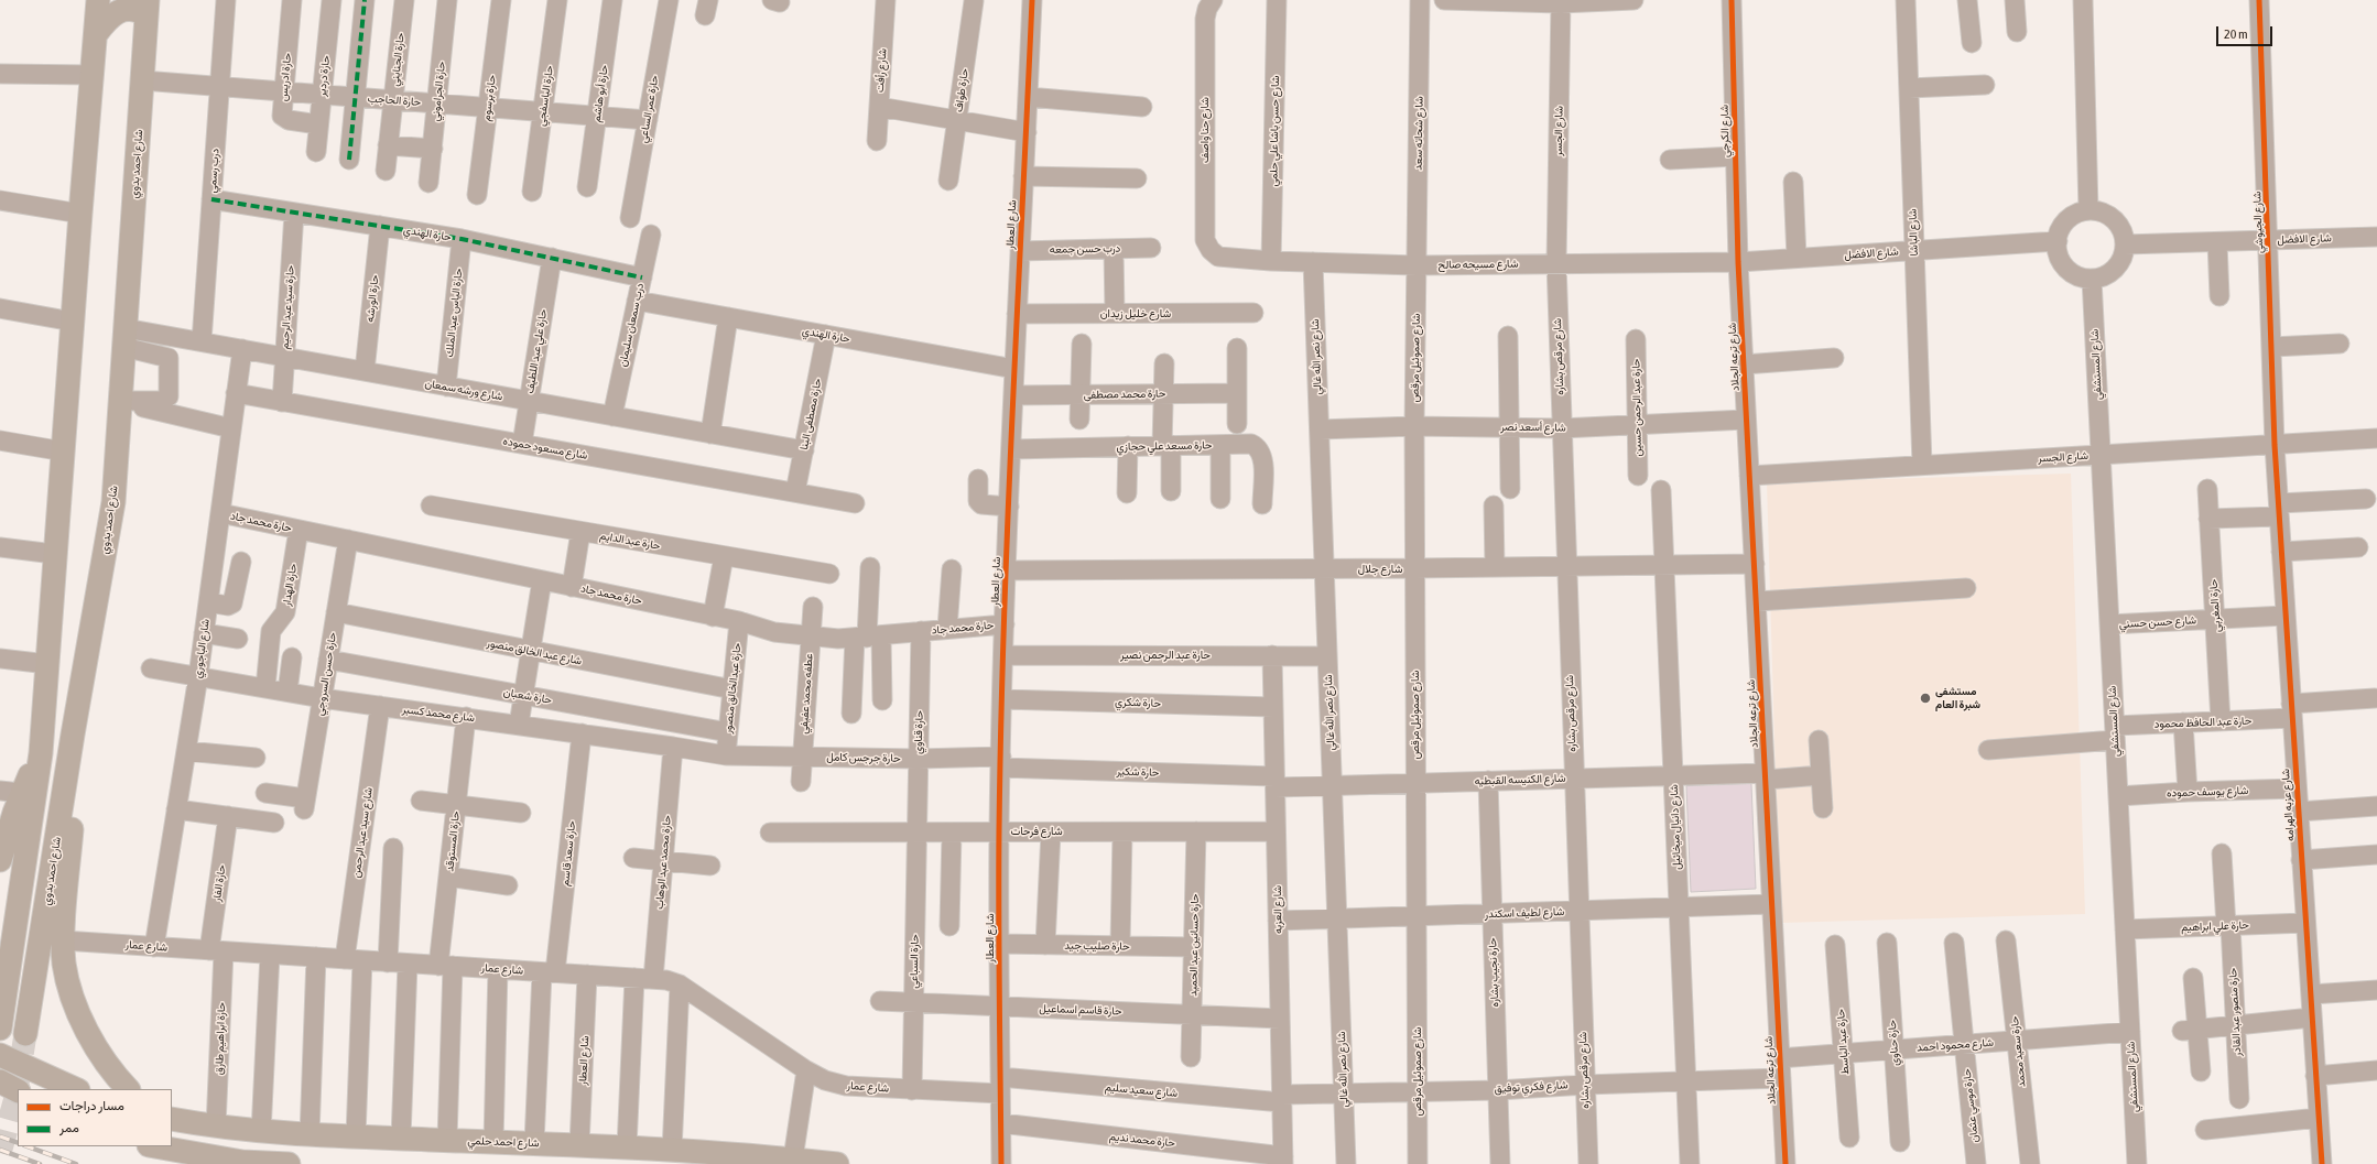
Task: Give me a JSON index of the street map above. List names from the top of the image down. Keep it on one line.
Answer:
{"streets":{"main road":["شارع احمد بدوي","شارع احمد حلمي"],"street":["حارة الجنايني","شارع رأفت","حارة دردير","حارة ادريس","حارة طواف","حارة الجراموني","حارة أبو هاشم","حارة الباسفجي","حارة برسوم","حارة الحاجب","حارة عمر الساعي","شارع حنا واصف","شارع حسن باشا علي حلمي","شارع الجسر","شارع الكرجي","شارع شحاته سعد","درب رسمي","شارع الجيوشي","شارع العطار","شارع الباشا","حارة الهندي","شارع الافضل","درب حسن جمعه","شارع مسيحه صالح","حارة الورشه","حارة سيد عبد الرحيم","حارة الياس عبد الملك","شارع خليل زيدان","درب سمعان سليمان","حارة علي عبد اللطيف","شارع نصر الله غالي","شارع مرقص بشاره","شارع ترعه الجلاد","شارع صموئيل مرقص","شارع المستشفي","شارع ورشه سمعان","حارة محمد مصطفى","حارة عبد الرحمن حسين","حارة مصطفى البنا","شارع أسعد نصر","حارة مسعد علي حجازي","شارع مسعود حموده","حارة محمد جاد","حارة عبد الدايم","شارع جلال","حارة الهدار","حارة المغربي","شارع حسن حسني","شارع الباجوري","شارع عبد الخالق منصور","حارة عبد الرحمن نصير","حارة حسن السروجي","حارة عبدالخالق منصور","عطفه محمد عفيفي","حارة شعبان","حارة شكري","شارع محمد كسبر","حارة عبد الحافظ محمود","حارة قناوي","حارة جرجس كامل","حارة شكير","شارع الكنيسه القبطيه","شارع يوسف حموده","شارع عزبه الهرامه","شارع دانيال ميخائيل","شارع فرحات","شارع سيد عبد الرحمن","حارة المستوقد","حارة سعد قاسم","حارة محمد عبد الوهاب","حارة الفار","شارع العزبه","شارع لطيف اسكندر","حارة علي ابراهيم","حارة حسانين عبد الحميد","شارع عمار","حارة صليب جيد","حارة السباعي","حارة نجيب بشاره","حارة قاسم اسماعيل","حارة منصور عبد القادر","حارة ابراهيم طارق","حارة عبد الباسط","حارة حناوي","شارع محمود احمد","حارة سعيد محمد","شارع فكري توفيق","شارع سعيد سليم","حارة موسي عثمان","حارة محمد نديم"]},"crossings":[["حارة الجنايني","حارة الحاجب"],["حارة دردير","حارة ادريس"],["حارة دردير","حارة الحاجب"],["حارة ادريس","حارة الحاجب"],["حارة الجراموني","حارة الحاجب"],["حارة أبو هاشم","حارة الحاجب"],["حارة الباسفجي","حارة الحاجب"],["حارة برسوم","حارة الحاجب"],["حارة الحاجب","حارة عمر الساعي"],["حارة الحاجب","شارع احمد بدوي"],["حارة الحاجب","درب رسمي"],["شارع حنا واصف","شارع مسيحه صالح"],["شارع حسن باشا علي حلمي","شارع مسيحه صالح"],["شارع الجسر","شارع الجيوشي"],["شارع الجسر","شارع الباشا"],["شارع الجسر","شارع مسيحه صالح"],["شارع الجسر","شارع مرقص بشاره"],["شارع الجسر","شارع ترعه الجلاد"],["شارع الجسر","شارع المستشفي"],["شارع الجسر","شارع عزبه الهرامه"],["شارع الكرجي","شارع الافضل"],["شارع الكرجي","شارع مسيحه صالح"],["شارع الكرجي","شارع ترعه الجلاد"],["شارع شحاته سعد","شارع مسيحه صالح"],["شارع شحاته سعد","شارع صموئيل مرقص"],["شارع احمد بدوي","شارع ورشه سمعان"],["درب رسمي","حارة الهندي"],["درب رسمي","شارع ورشه سمعان"],["شارع الجيوشي","شارع الافضل"],["شارع الجيوشي","شارع عزبه الهرامه"],["شارع العطار","حارة الهندي"],["شارع العطار","درب حسن جمعه"],["شارع العطار","شارع خليل زيدان"],["شارع العطار","حارة محمد مصطفى"],["شارع العطار","حارة مسعد علي حجازي"],["شارع العطار","حارة محمد جاد"],["شارع العطار","شارع جلال"],["شارع العطار","حارة عبد الرحمن نصير"],["شارع العطار","حارة شكري"],["شارع العطار","حارة جرجس كامل"],["شارع العطار","حارة شكير"],["شارع العطار","شارع فرحات"],["شارع العطار","شارع عمار"],["شارع العطار","حارة صليب جيد"],["شارع العطار","حارة قاسم اسماعيل"],["شارع العطار","شارع سعيد سليم"],["شارع العطار","حارة محمد نديم"],["شارع العطار","شارع احمد حلمي"],["شارع الباشا","شارع الافضل"],["حارة الهندي","حارة الورشه"],["حارة الهندي","حارة سيد عبد الرحيم"],["حارة الهندي","حارة الياس عبد الملك"],["حارة الهندي","درب سمعان سليمان"],["حارة الهندي","حارة علي عبد اللطيف"],["حارة الهندي","حارة مصطفى البنا"],["شارع الافضل","شارع مسيحه صالح"],["شارع الافضل","شارع ترعه الجلاد"],["شارع الافضل","شارع المستشفي"],["شارع مسيحه صالح","شارع نصر الله غالي"],["شارع مسيحه صالح","شارع مرقص بشاره"],["شارع مسيحه صالح","شارع ترعه الجلاد"],["شارع مسيحه صالح","شارع صموئيل مرقص"],["حارة الورشه","شارع ورشه سمعان"],["حارة سيد عبد الرحيم","شارع ورشه سمعان"],["حارة سيد عبد الرحيم","شارع مسعود حموده"],["حارة الياس عبد الملك","شارع ورشه سمعان"],["درب سمعان سليمان","شارع ورشه سمعان"],["حارة علي عبد اللطيف","شارع ورشه سمعان"],["حارة علي عبد اللطيف","شارع مسعود حموده"],["شارع نصر الله غالي","شارع أسعد نصر"],["شارع نصر الله غالي","شارع جلال"],["شارع نصر الله غالي","حارة عبد الرحمن نصير"],["شارع نصر الله غالي","شارع الكنيسه القبطيه"],["شارع نصر الله غالي","شارع لطيف اسكندر"],["شارع نصر الله غالي","شارع فكري توفيق"],["شارع مرقص بشاره","شارع أسعد نصر"],["شارع مرقص بشاره","شارع جلال"],["شارع مرقص بشاره","شارع الكنيسه القبطيه"],["شارع مرقص بشاره","شارع لطيف اسكندر"],["شارع مرقص بشاره","شارع فكري توفيق"],["شارع ترعه الجلاد","شارع أسعد نصر"],["شارع ترعه الجلاد","شارع جلال"],["شارع ترعه الجلاد","شارع الكنيسه القبطيه"],["شارع ترعه الجلاد","شارع لطيف اسكندر"],["شارع ترعه الجلاد","شارع محمود احمد"],["شارع ترعه الجلاد","شارع فكري توفيق"],["شارع صموئيل مرقص","شارع أسعد نصر"],["شارع صموئيل مرقص","شارع جلال"],["شارع صموئيل مرقص","شارع الكنيسه القبطيه"],["شارع صموئيل مرقص","شارع لطيف اسكندر"],["شارع صموئيل مرقص","شارع فكري توفيق"],["شارع المستشفي","شارع حسن حسني"],["شارع المستشفي","حارة عبد الحافظ محمود"],["شارع المستشفي","شارع يوسف حموده"],["شارع المستشفي","حارة علي ابراهيم"],["شارع المستشفي","شارع محمود احمد"],["شارع ورشه سمعان","حارة مصطفى البنا"],["شارع ورشه سمعان","شارع الباجوري"],["حارة عبد الرحمن حسين","شارع أسعد نصر"],["حارة مصطفى البنا","شارع مسعود حموده"],["شارع مسعود حموده","شارع الباجوري"],["حارة محمد جاد","حارة الهدار"],["حارة محمد جاد","شارع الباجوري"],["حارة محمد جاد","حارة حسن السروجي"],["حارة محمد جاد","حارة عبدالخالق منصور"],["حارة محمد جاد","عطفه محمد عفيفي"],["حارة محمد جاد","حارة قناوي"],["شارع جلال","شارع دانيال ميخائيل"],["حارة الهدار","شارع محمد كسبر"],["حارة المغربي","شارع حسن حسني"],["حارة المغربي","حارة عبد الحافظ محمود"],["شارع حسن حسني","شارع عزبه الهرامه"],["شارع الباجوري","شارع محمد كسبر"],["شارع الباجوري","شارع عمار"],["شارع عبد الخالق منصور","حارة حسن السروجي"],["شارع عبد الخالق منصور","حارة عبدالخالق منصور"],["حارة عبد الرحمن نصير","شارع العزبه"],["حارة حسن السروجي","حارة شعبان"],["حارة حسن السروجي","شارع محمد كسبر"],["حارة عبدالخالق منصور","حارة شعبان"],["حارة عبدالخالق منصور","شارع محمد كسبر"],["حارة عبدالخالق منصور","حارة جرجس كامل"],["عطفه محمد عفيفي","حارة جرجس كامل"],["حارة شكري","شارع العزبه"],["شارع محمد كسبر","حارة جرجس كامل"],["شارع محمد كسبر","شارع سيد عبد الرحمن"],["شارع محمد كسبر","حارة المستوقد"],["شارع محمد كسبر","حارة سعد قاسم"],["شارع محمد كسبر","حارة محمد عبد الوهاب"],["حارة عبد الحافظ محمود","شارع عزبه الهرامه"],["حارة قناوي","حارة جرجس كامل"],["حارة قناوي","شارع فرحات"],["حارة قناوي","حارة السباعي"],["حارة جرجس كامل","حارة شكير"],["حارة شكير","شارع الكنيسه القبطيه"],["حارة شكير","شارع العزبه"],["شارع الكنيسه القبطيه","شارع دانيال ميخائيل"],["شارع الكنيسه القبطيه","شارع العزبه"],["شارع الكنيسه القبطيه","حارة نجيب بشاره"],["شارع يوسف حموده","شارع عزبه الهرامه"],["شارع عزبه الهرامه","حارة علي ابراهيم"],["شارع دانيال ميخائيل","شارع لطيف اسكندر"],["شارع دانيال ميخائيل","شارع فكري توفيق"],["شارع فرحات","شارع العزبه"],["شارع فرحات","حارة حسانين عبد الحميد"],["شارع فرحات","حارة السباعي"],["شارع سيد عبد الرحمن","شارع عمار"],["حارة المستوقد","شارع عمار"],["حارة المستوقد","شارع احمد حلمي"],["حارة سعد قاسم","شارع عمار"],["حارة سعد قاسم","شارع احمد حلمي"],["حارة محمد عبد الوهاب","شارع عمار"],["حارة محمد عبد الوهاب","شارع احمد حلمي"],["حارة الفار","شارع عمار"],["حارة الفار","حارة ابراهيم طارق"],["شارع العزبه","شارع لطيف اسكندر"],["شارع العزبه","حارة قاسم اسماعيل"],["شارع العزبه","شارع فكري توفيق"],["شارع العزبه","شارع سعيد سليم"],["شارع العزبه","حارة محمد نديم"],["شارع لطيف اسكندر","حارة نجيب بشاره"],["حارة علي ابراهيم","حارة منصور عبد القادر"],["حارة حسانين عبد الحميد","حارة صليب جيد"],["حارة حسانين عبد الحميد","حارة قاسم اسماعيل"],["شارع عمار","حارة السباعي"],["شارع عمار","حارة ابراهيم طارق"],["شارع عمار","شارع سعيد سليم"],["حارة السباعي","حارة قاسم اسماعيل"],["حارة نجيب بشاره","شارع فكري توفيق"],["حارة ابراهيم طارق","شارع احمد حلمي"],["حارة عبد الباسط","شارع محمود احمد"],["حارة حناوي","شارع محمود احمد"],["شارع محمود احمد","حارة سعيد محمد"],["شارع محمود احمد","حارة موسي عثمان"],["شارع فكري توفيق","شارع سعيد سليم"]],"places":["مستشفى شبرة العام"],"legend":["مسار دراجات","ممر"],"scale_bar":"20 m"}
